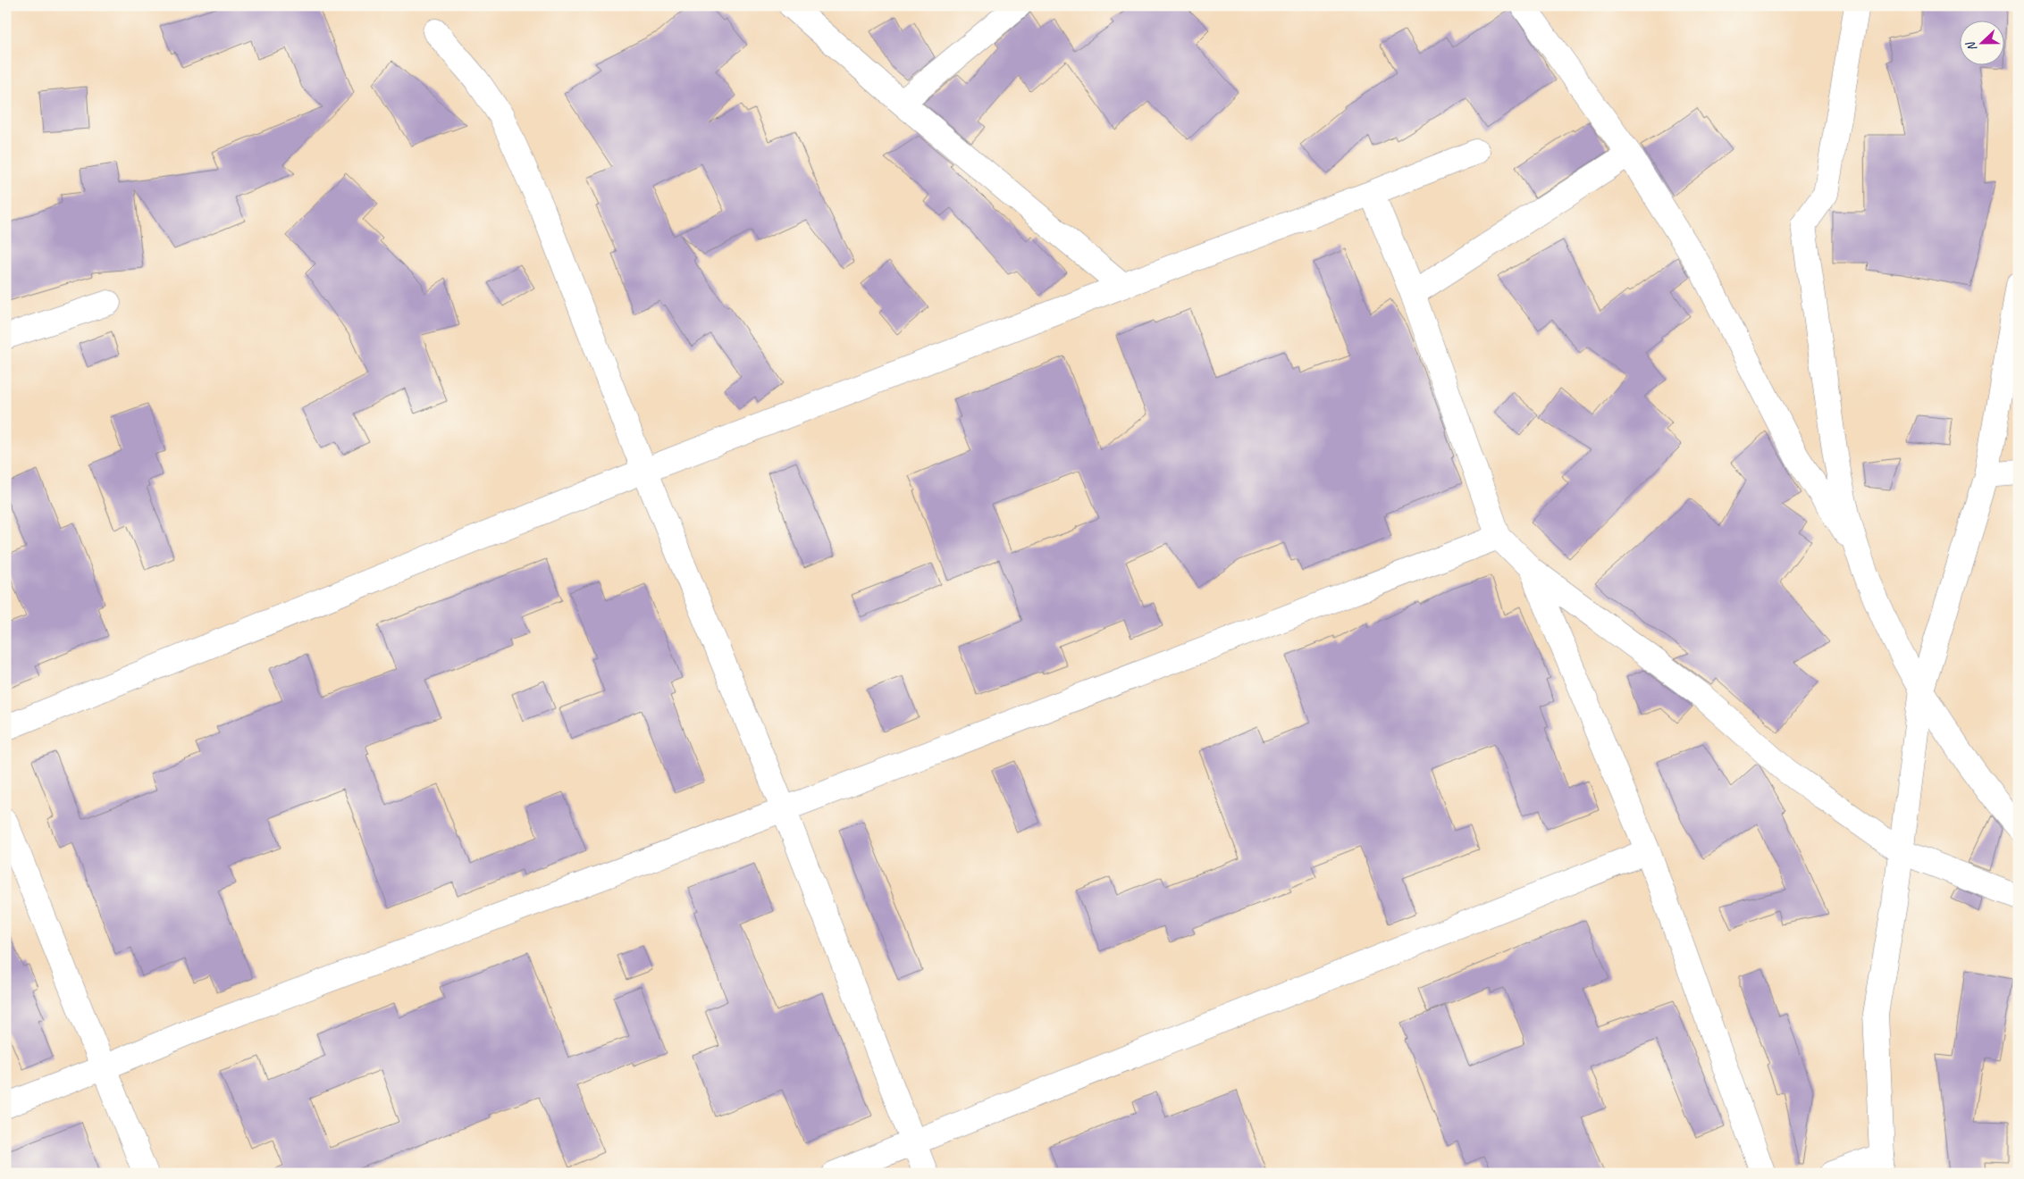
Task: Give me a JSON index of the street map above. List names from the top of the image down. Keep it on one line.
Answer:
{"north":"left"}
